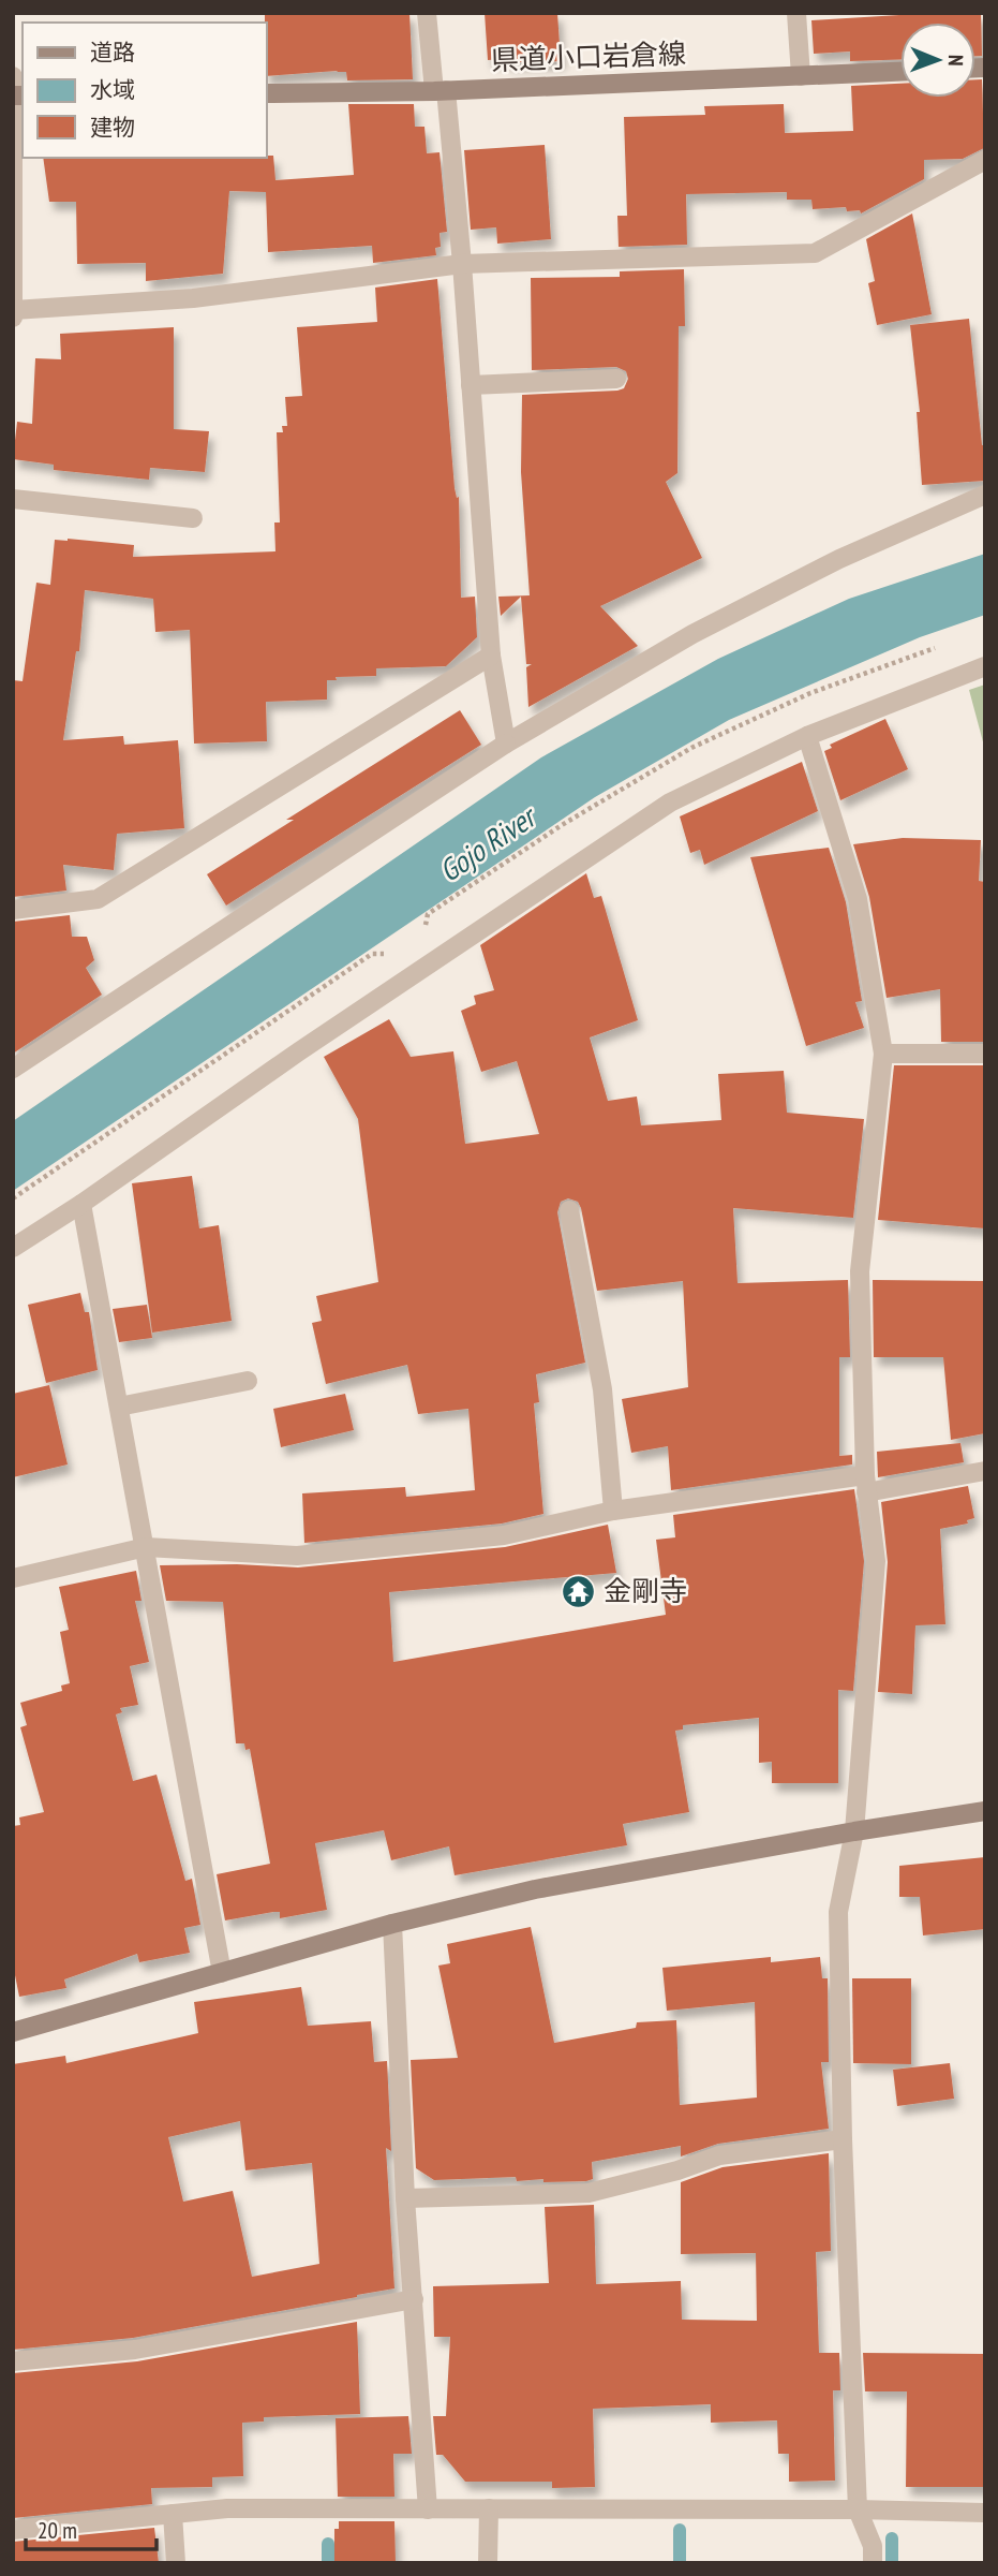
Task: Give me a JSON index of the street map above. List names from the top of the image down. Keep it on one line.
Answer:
{"streets":{"street":["県道小口岩倉線"]},"water":["Gojo River"],"places":{"temple":["金剛寺"]},"legend":["道路","水域","建物"],"scale_bar":"20 m","north":"right"}
